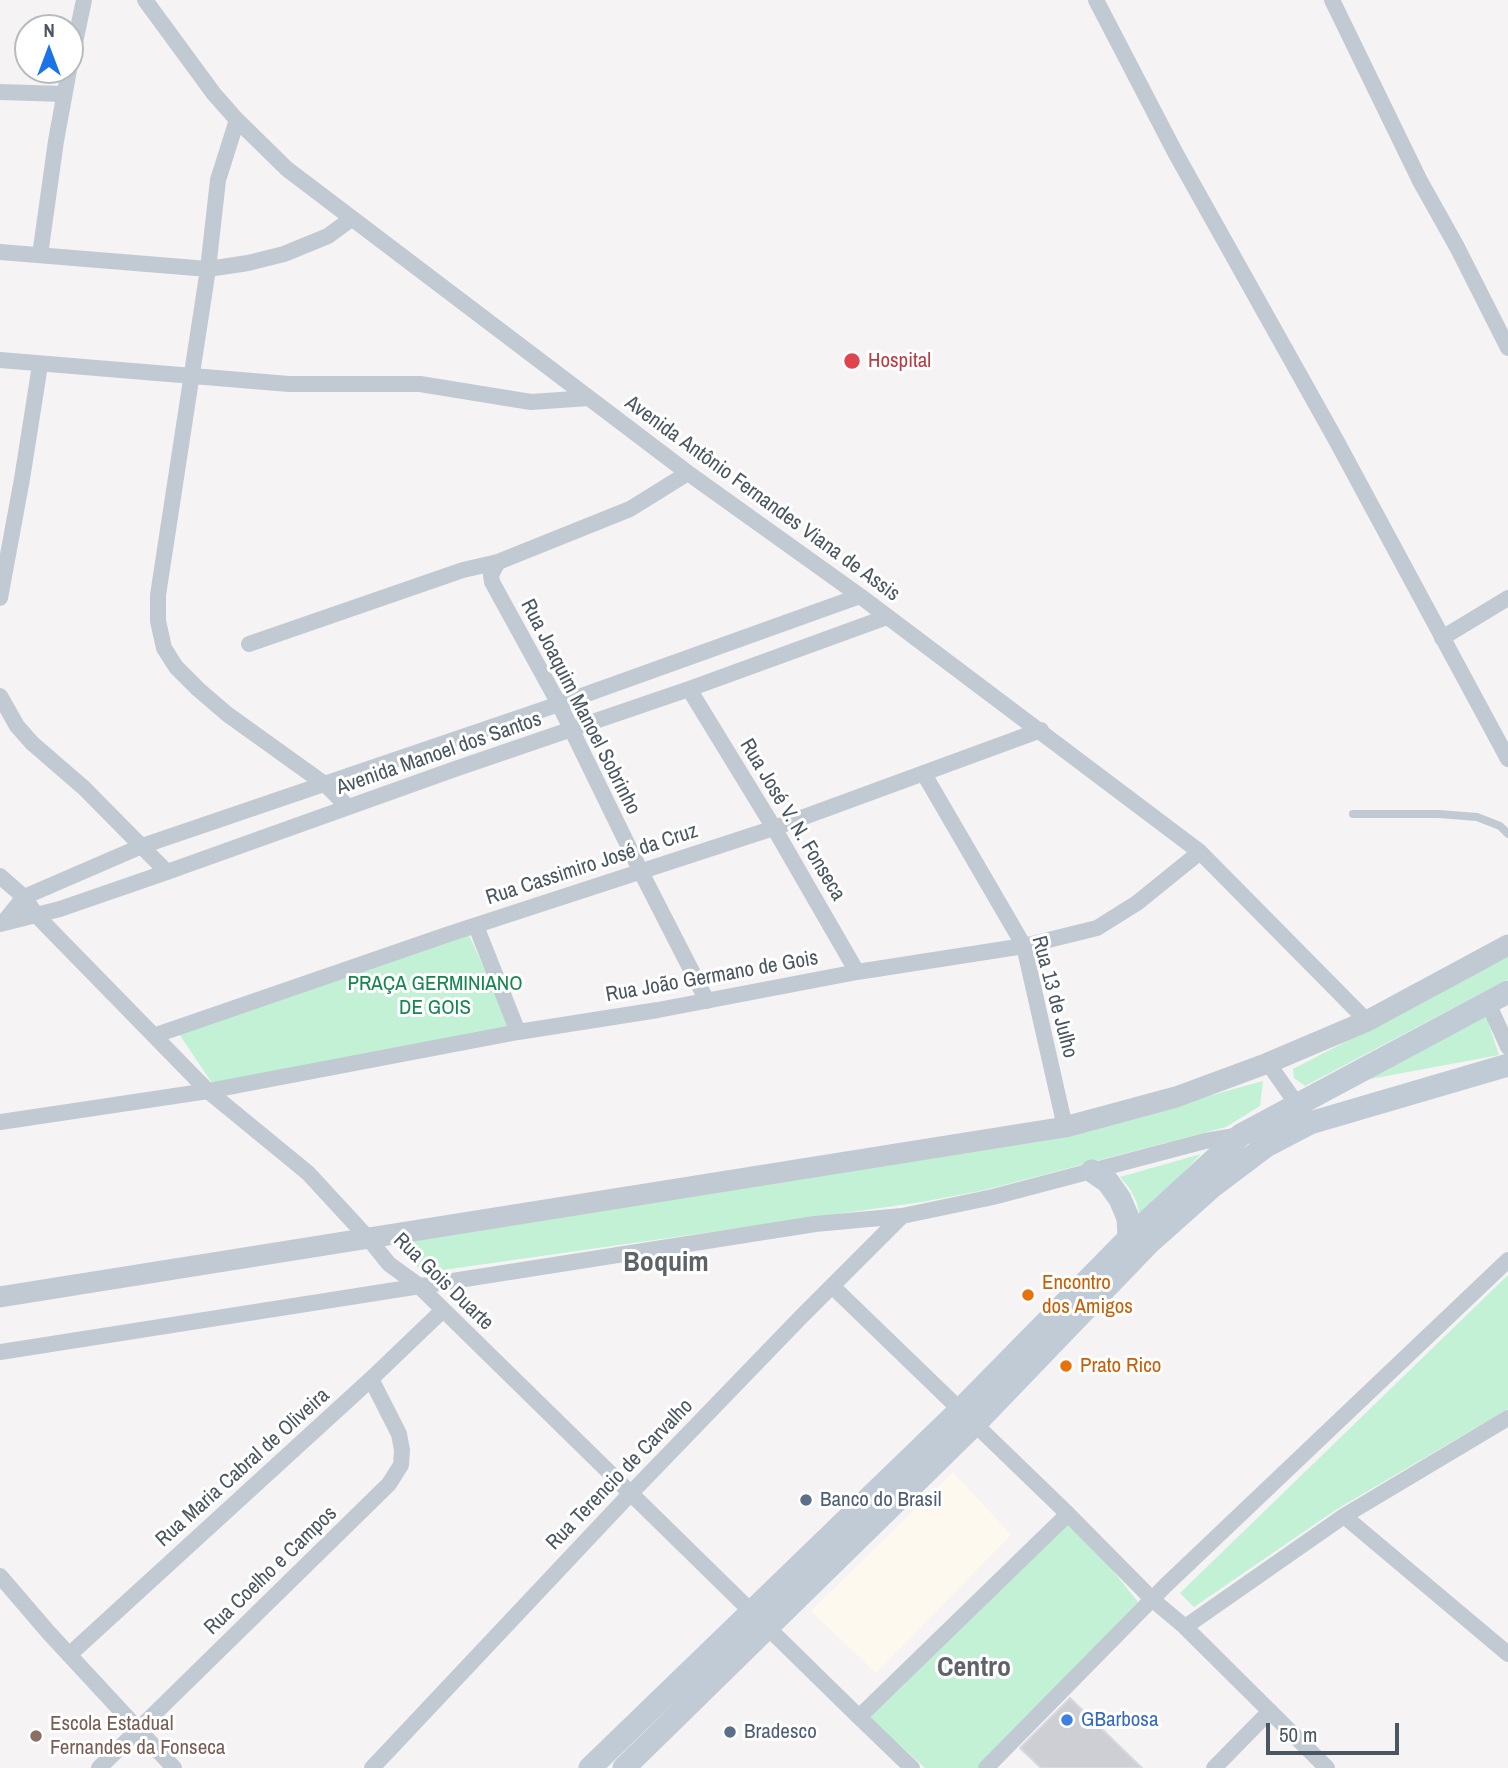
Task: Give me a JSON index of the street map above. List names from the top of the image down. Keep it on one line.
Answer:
{"streets":{"street":["Avenida Antônio Fernandes Viana de Assis","Rua Joaquim Manoel Sobrinho","Avenida Manoel dos Santos","Rua José V. N. Fonseca","Rua Cassimiro José da Cruz","Rua João Germano de Gois","Rua 13 de Julho","Rua Gois Duarte","Rua Maria Cabral de Oliveira","Rua Terencio de Carvalho","Rua Coelho e Campos"]},"crossings":[["Avenida Antônio Fernandes Viana de Assis","Avenida Manoel dos Santos"],["Avenida Antônio Fernandes Viana de Assis","Rua Cassimiro José da Cruz"],["Avenida Antônio Fernandes Viana de Assis","Rua João Germano de Gois"],["Rua Joaquim Manoel Sobrinho","Avenida Manoel dos Santos"],["Rua Joaquim Manoel Sobrinho","Rua Cassimiro José da Cruz"],["Rua Joaquim Manoel Sobrinho","Rua João Germano de Gois"],["Avenida Manoel dos Santos","Rua José V. N. Fonseca"],["Avenida Manoel dos Santos","Rua Gois Duarte"],["Rua José V. N. Fonseca","Rua Cassimiro José da Cruz"],["Rua José V. N. Fonseca","Rua João Germano de Gois"],["Rua Cassimiro José da Cruz","Rua 13 de Julho"],["Rua Cassimiro José da Cruz","Rua Gois Duarte"],["Rua João Germano de Gois","Rua 13 de Julho"],["Rua João Germano de Gois","Rua Gois Duarte"],["Rua Gois Duarte","Rua Maria Cabral de Oliveira"],["Rua Gois Duarte","Rua Terencio de Carvalho"],["Rua Maria Cabral de Oliveira","Rua Coelho e Campos"]],"districts":["Boquim","Centro"],"parks":["PRAÇA GERMINIANO DE GOIS"],"places":["Hospital","Encontro dos Amigos","Prato Rico","Banco do Brasil","GBarbosa","Bradesco","Escola Estadual Fernandes da Fonseca"],"scale_bar":"50 m","north":"top"}
